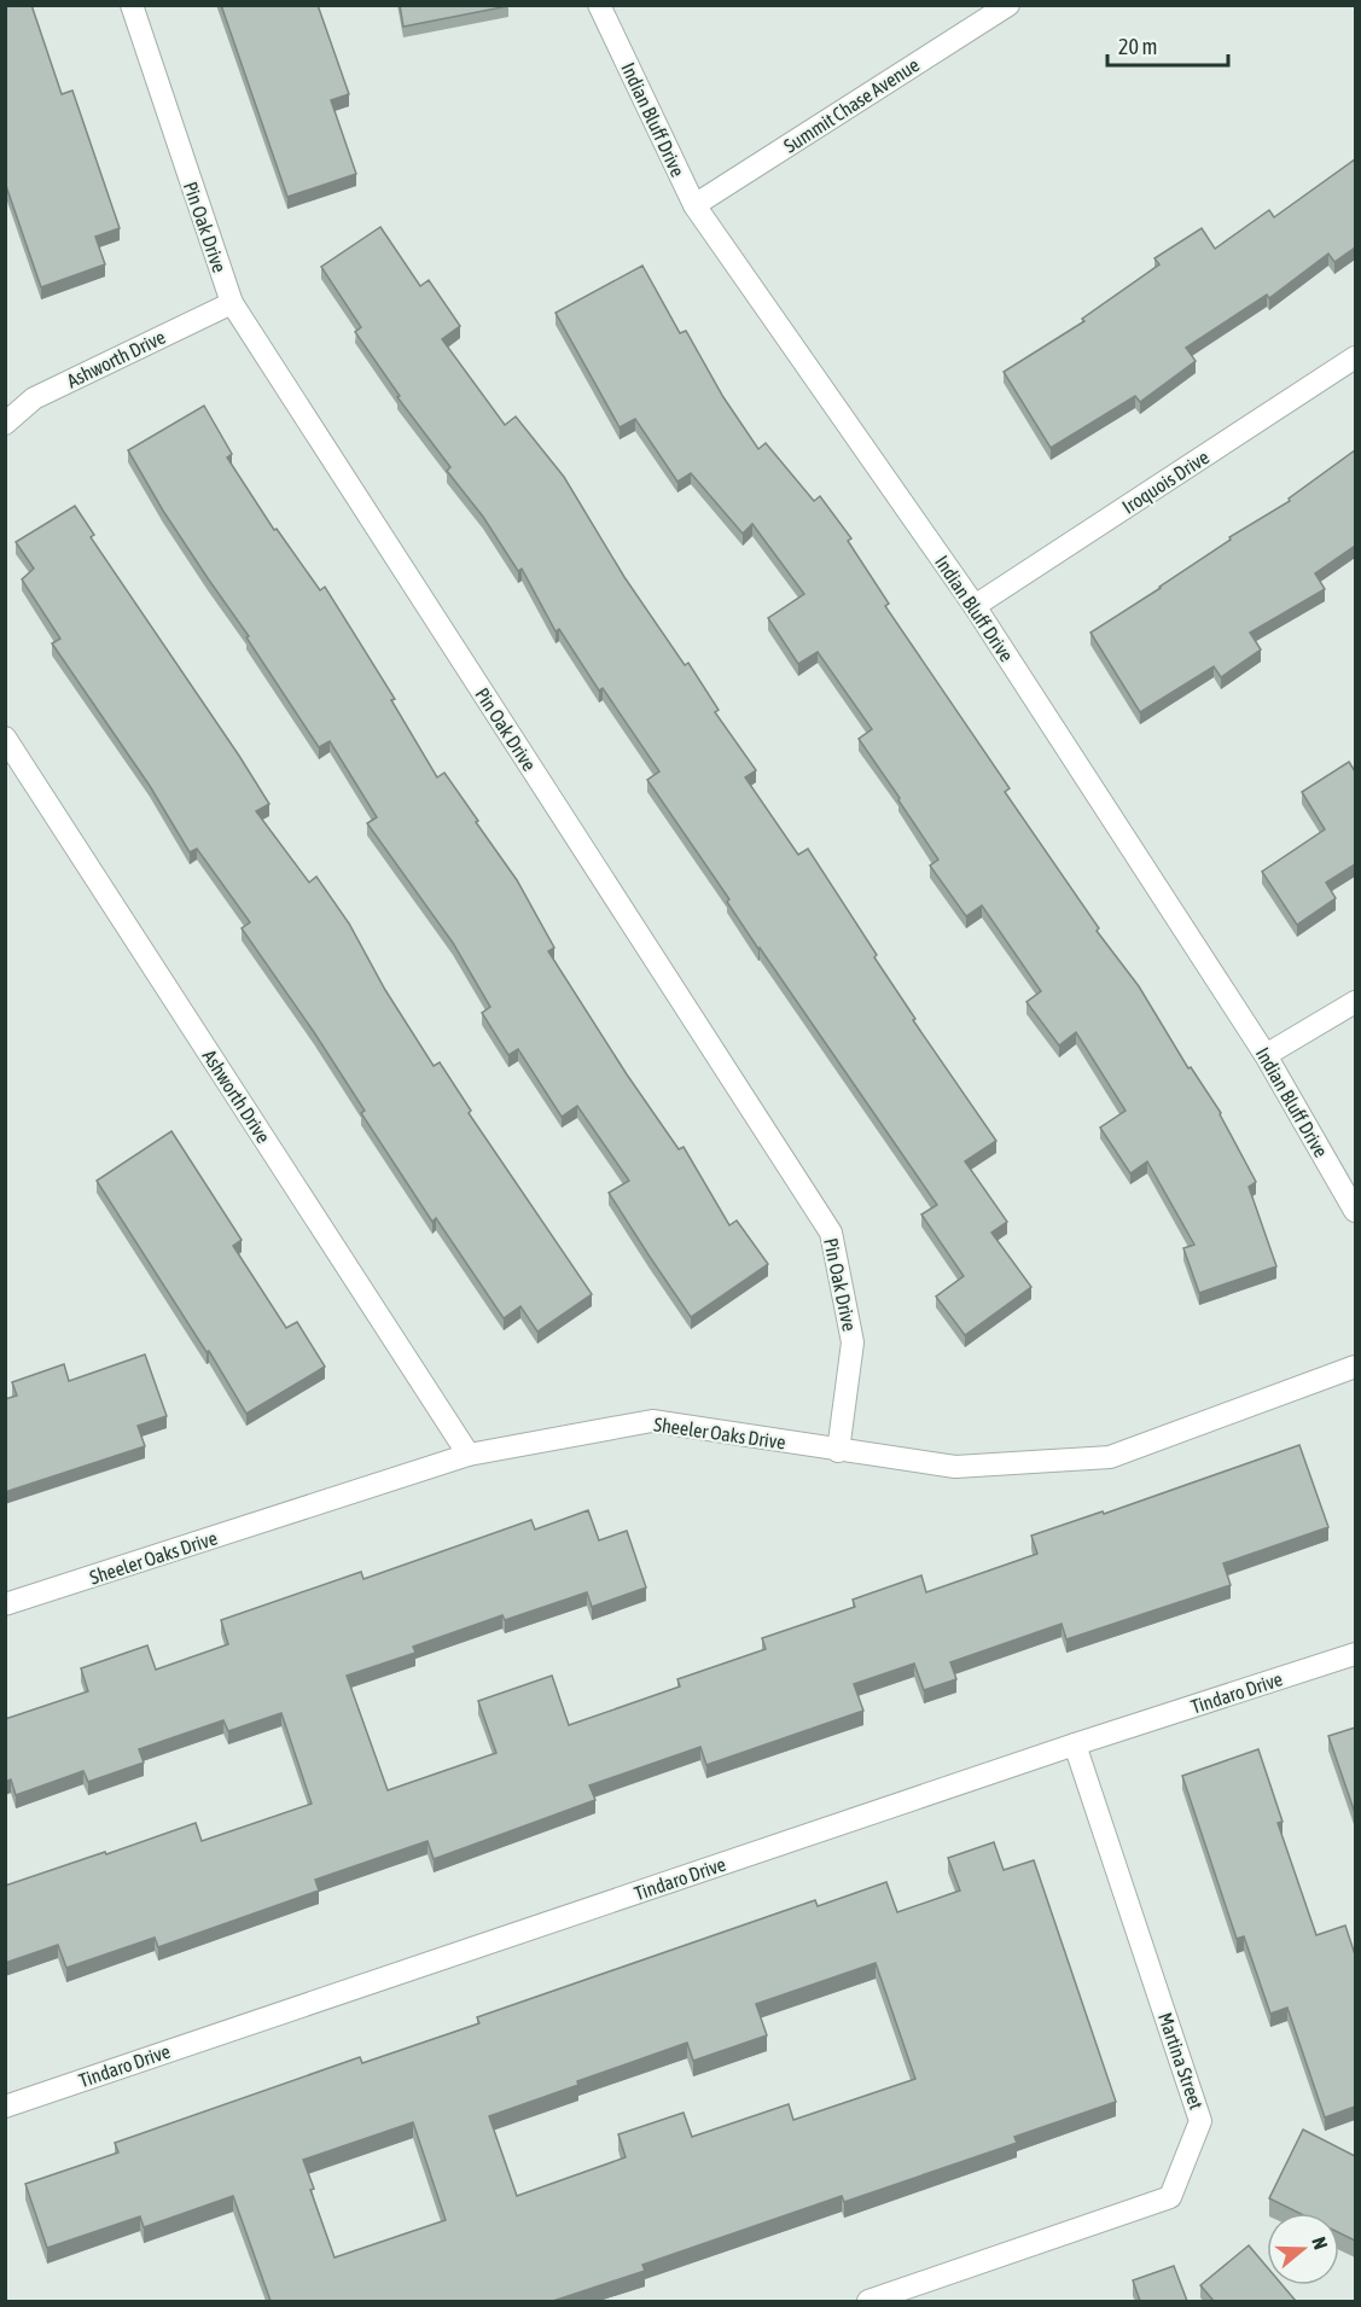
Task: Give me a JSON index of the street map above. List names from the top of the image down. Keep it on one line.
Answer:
{"streets":{"street":["Summit Chase Avenue","Indian Bluff Drive","Pin Oak Drive","Ashworth Drive","Iroquois Drive","Sheeler Oaks Drive","Tindaro Drive","Martina Street"]},"crossings":[["Summit Chase Avenue","Indian Bluff Drive"],["Indian Bluff Drive","Iroquois Drive"],["Pin Oak Drive","Ashworth Drive"],["Pin Oak Drive","Sheeler Oaks Drive"],["Ashworth Drive","Sheeler Oaks Drive"],["Tindaro Drive","Martina Street"]],"scale_bar":"20 m","north":"right"}
